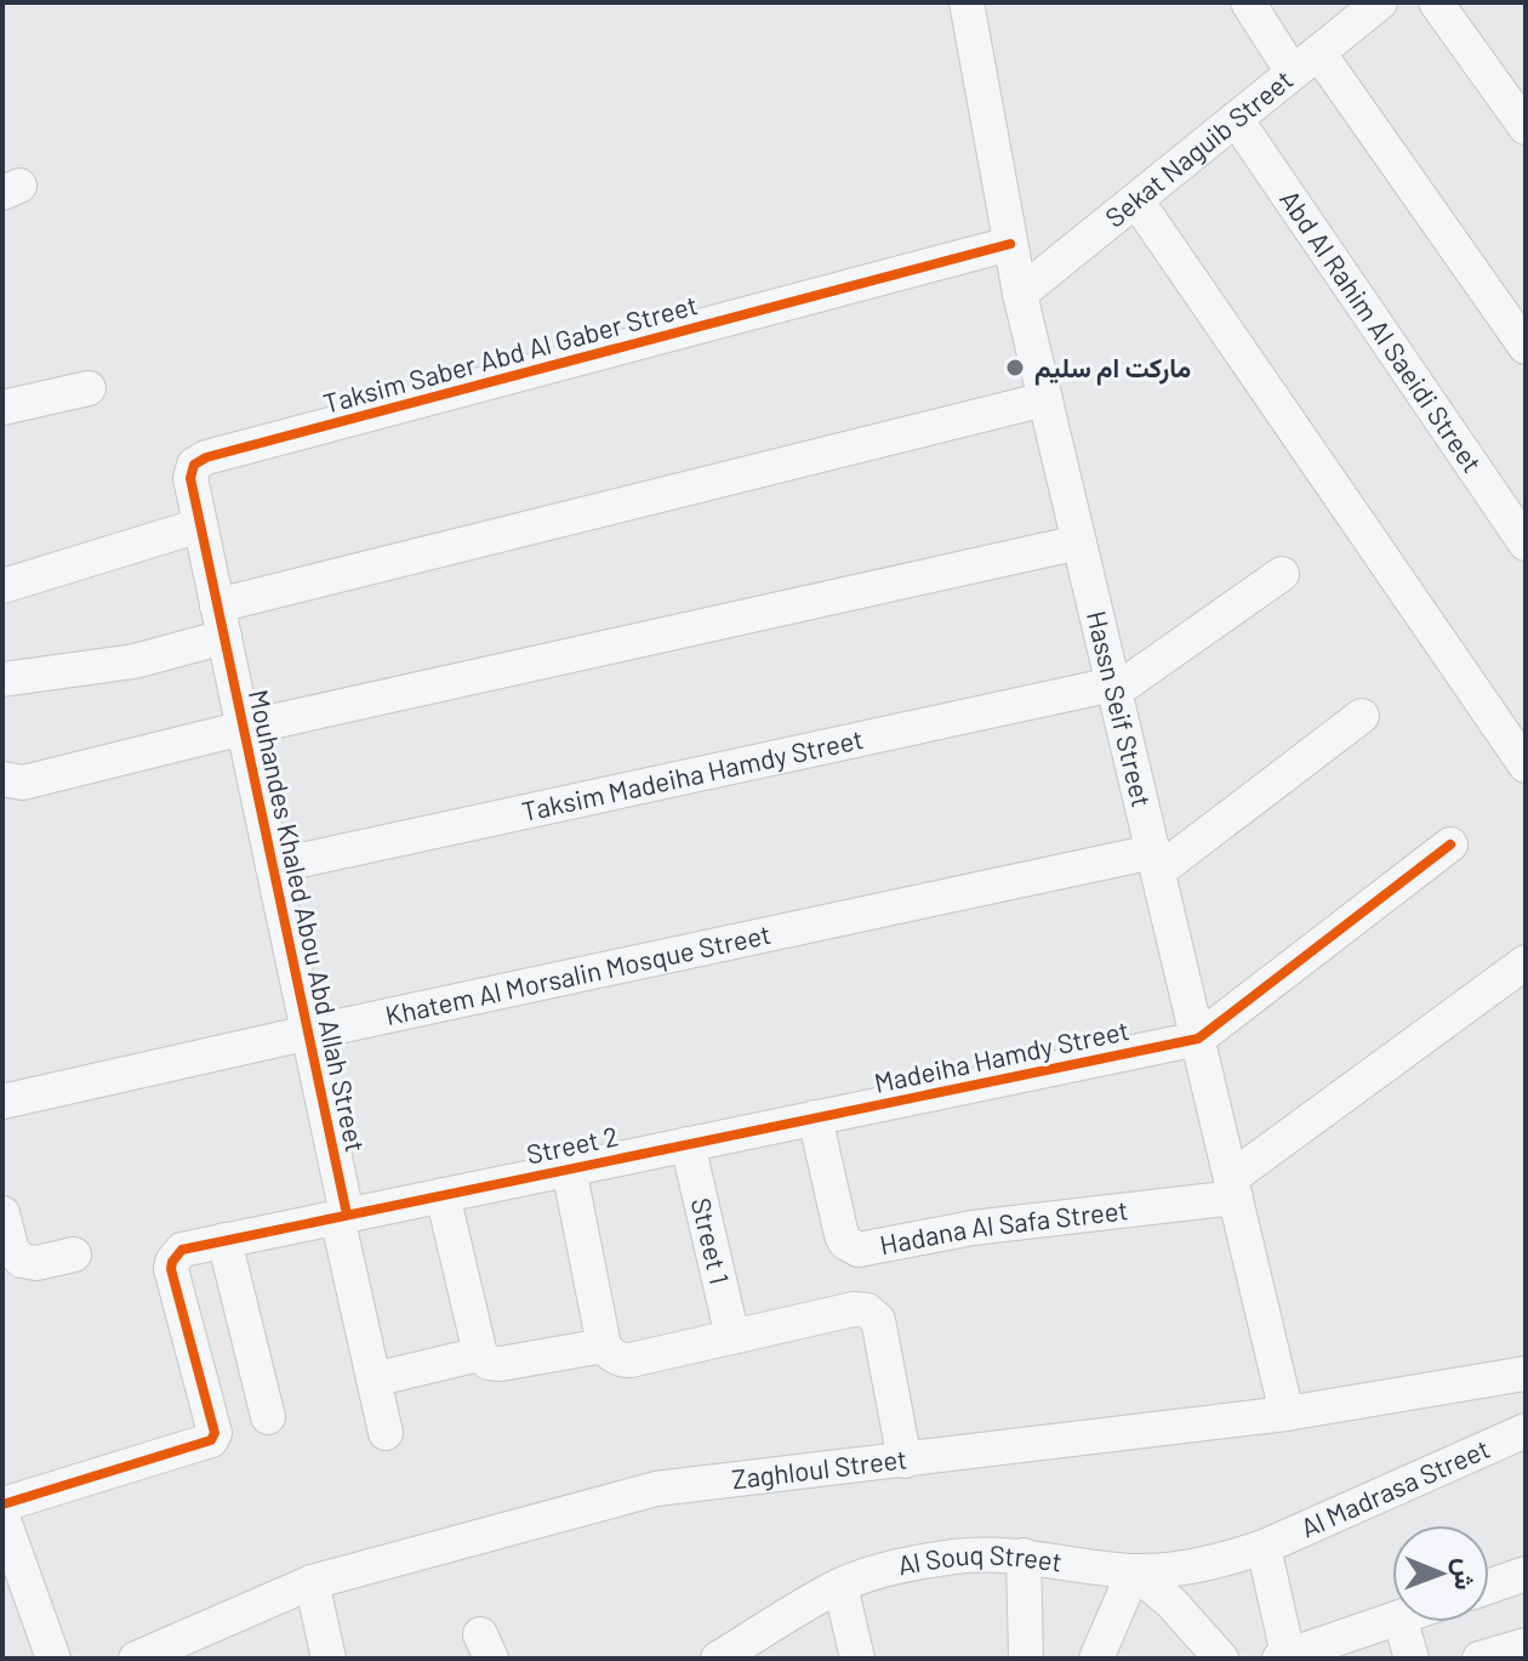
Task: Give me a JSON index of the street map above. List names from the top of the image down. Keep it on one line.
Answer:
{"streets":{"street":["Sekat Naguib Street","Abd Al Rahim Al Saeidi Street","Taksim Saber Abd Al Gaber Street","Hassn Seif Street","Taksim Madeiha Hamdy Street","Mouhandes Khaled Abou Abd Allah Street","Khatem Al Morsalin Mosque Street","Madeiha Hamdy Street","Street 2","Hadana Al Safa Street","Street 1","Zaghloul Street","Al Madrasa Street","Al Souq Street"]},"crossings":[["Sekat Naguib Street","Abd Al Rahim Al Saeidi Street"],["Sekat Naguib Street","Hassn Seif Street"],["Taksim Saber Abd Al Gaber Street","Hassn Seif Street"],["Taksim Saber Abd Al Gaber Street","Mouhandes Khaled Abou Abd Allah Street"],["Hassn Seif Street","Taksim Madeiha Hamdy Street"],["Hassn Seif Street","Khatem Al Morsalin Mosque Street"],["Hassn Seif Street","Madeiha Hamdy Street"],["Hassn Seif Street","Hadana Al Safa Street"],["Hassn Seif Street","Zaghloul Street"],["Taksim Madeiha Hamdy Street","Mouhandes Khaled Abou Abd Allah Street"],["Mouhandes Khaled Abou Abd Allah Street","Khatem Al Morsalin Mosque Street"],["Mouhandes Khaled Abou Abd Allah Street","Street 2"],["Madeiha Hamdy Street","Street 2"],["Madeiha Hamdy Street","Hadana Al Safa Street"],["Street 2","Hadana Al Safa Street"],["Street 2","Street 1"],["Al Madrasa Street","Al Souq Street"]],"places":["ماركت ام سليم"],"north":"right"}
